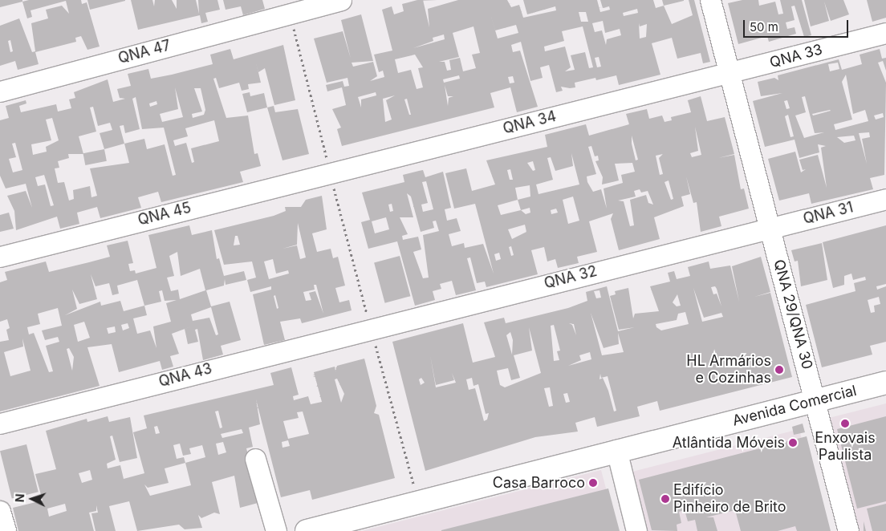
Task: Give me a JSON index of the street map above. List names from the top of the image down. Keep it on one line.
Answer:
{"streets":{"main road":["Avenida Comercial"],"street":["QNA 47","QNA 33","QNA 34","QNA 31","QNA 45","QNA 32","QNA 29/QNA 30","QNA 43"]},"crossings":[["QNA 33","QNA 34"],["QNA 33","QNA 29/QNA 30"],["QNA 34","QNA 45"],["QNA 34","QNA 29/QNA 30"],["QNA 31","QNA 32"],["QNA 31","QNA 29/QNA 30"],["QNA 32","QNA 29/QNA 30"],["QNA 32","QNA 43"],["QNA 29/QNA 30","Avenida Comercial"]],"places":["HL Armários e Cozinhas","Enxovais Paulista","Atlântida Móveis","Casa Barroco","Edifício Pinheiro de Brito"],"scale_bar":"50 m","north":"left"}
